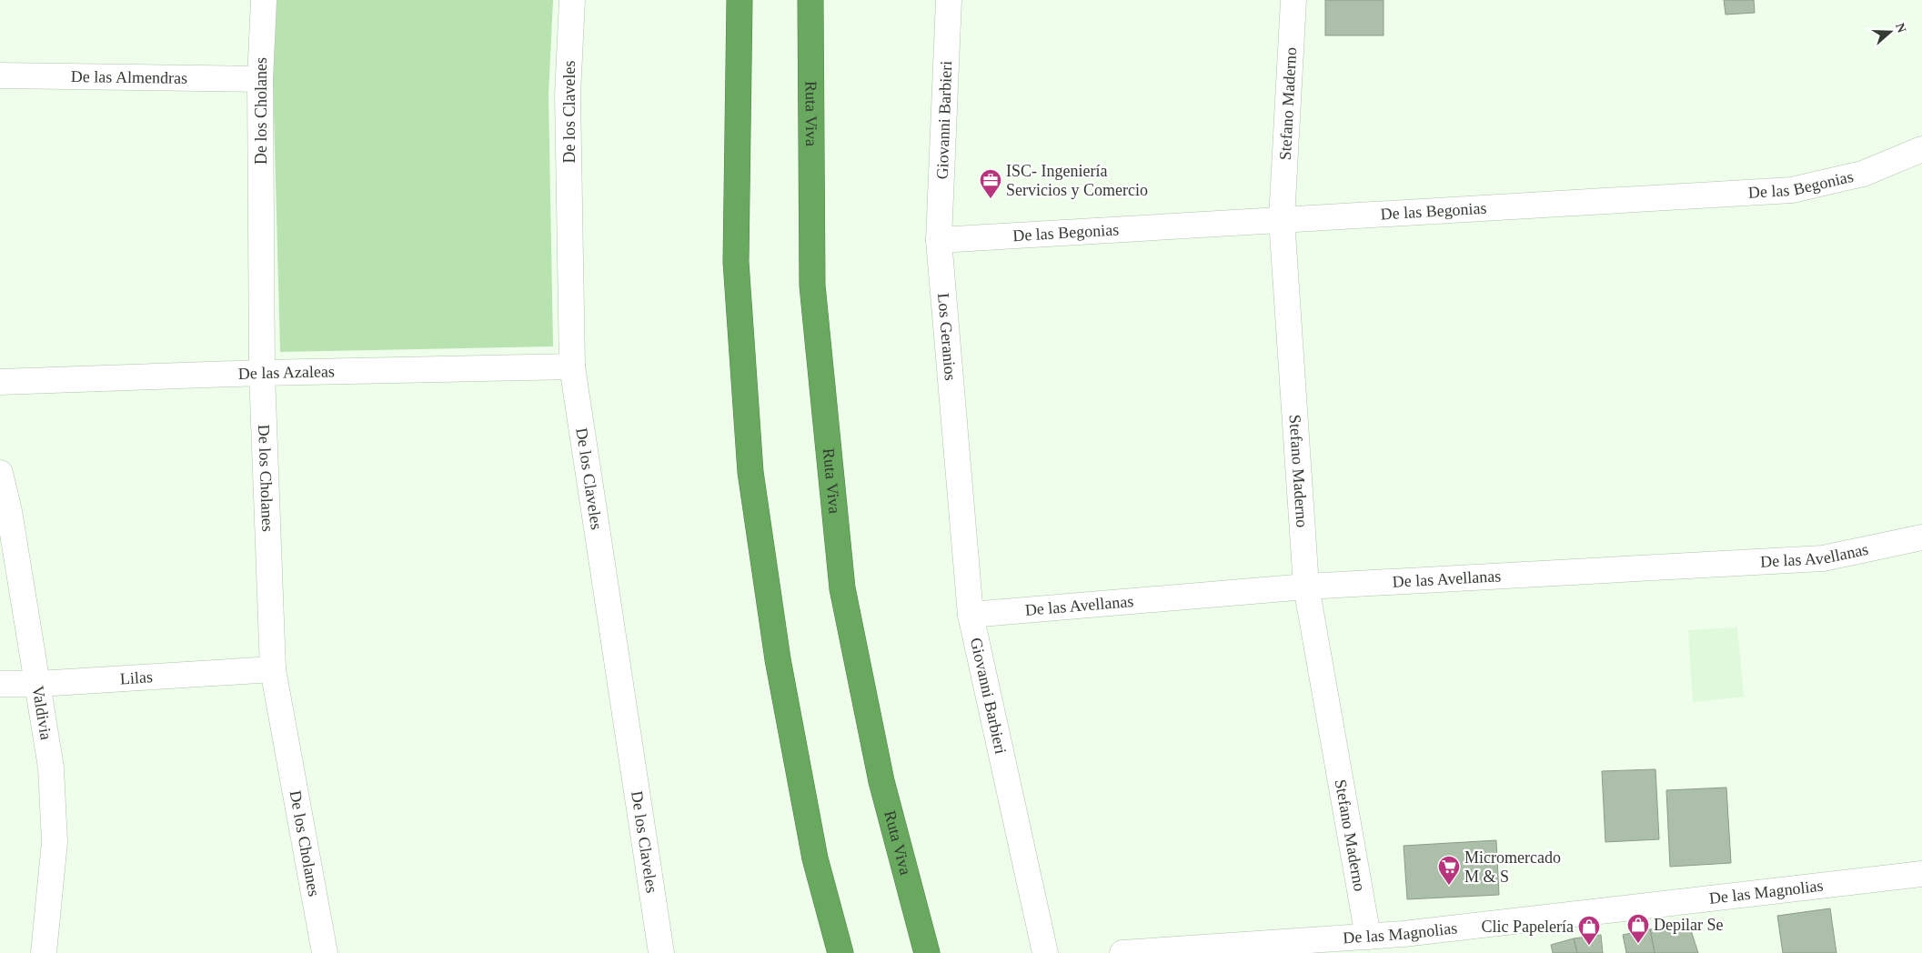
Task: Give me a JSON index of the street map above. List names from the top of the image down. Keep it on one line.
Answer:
{"streets":{"highway":["Ruta Viva"],"street":["De las Almendras","Stefano Maderno","De los Cholanes","De los Claveles","Giovanni Barbieri","De las Begonias","Los Geranios","De las Azaleas","De las Avellanas","Lilas","Valdivia","De las Magnolias"]},"crossings":[["De las Almendras","De los Cholanes"],["Stefano Maderno","De las Begonias"],["Stefano Maderno","De las Avellanas"],["Stefano Maderno","De las Magnolias"],["De los Cholanes","De las Azaleas"],["De los Cholanes","Lilas"],["De los Claveles","De las Azaleas"],["Giovanni Barbieri","De las Begonias"],["Giovanni Barbieri","Los Geranios"],["Giovanni Barbieri","De las Avellanas"],["De las Begonias","Los Geranios"],["Lilas","Valdivia"]],"places":{"office":["ISC- Ingeniería Servicios y Comercio"],"supermarket":["Micromercado M & S"],"shop":["Depilar Se","Clic Papelería"]},"north":"right"}
